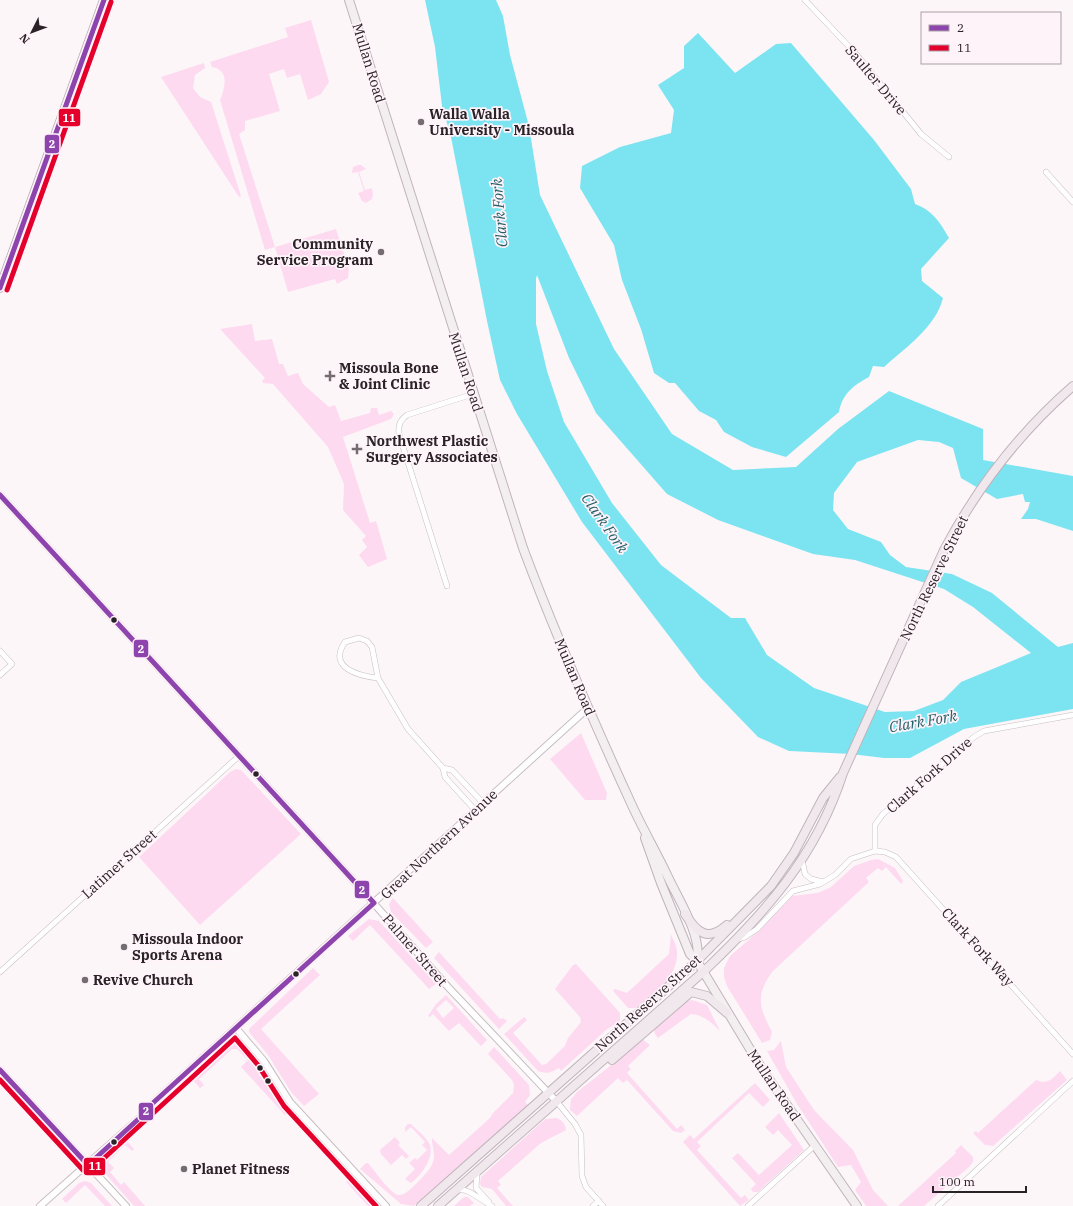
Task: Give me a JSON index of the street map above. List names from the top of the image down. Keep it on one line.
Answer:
{"streets":{"highway":["North Reserve Street"],"main road":["Mullan Road"],"street":["Saulter Drive","Clark Fork Drive","Great Northern Avenue","Latimer Street","Clark Fork Way","Palmer Street"]},"crossings":[["Mullan Road","North Reserve Street"],["Mullan Road","Great Northern Avenue"],["North Reserve Street","Palmer Street"],["Clark Fork Drive","Clark Fork Way"],["Great Northern Avenue","Palmer Street"],["Latimer Street","Palmer Street"]],"water":["Clark Fork"],"places":{"other":["Walla Walla University - Missoula","Community Service Program","Missoula Indoor Sports Arena","Revive Church","Planet Fitness"],"health":["Missoula Bone & Joint Clinic","Northwest Plastic Surgery Associates"]},"lines":["transit line 2","transit line 11"],"legend":["2","11"],"scale_bar":"100 m","north":"bottom left"}
